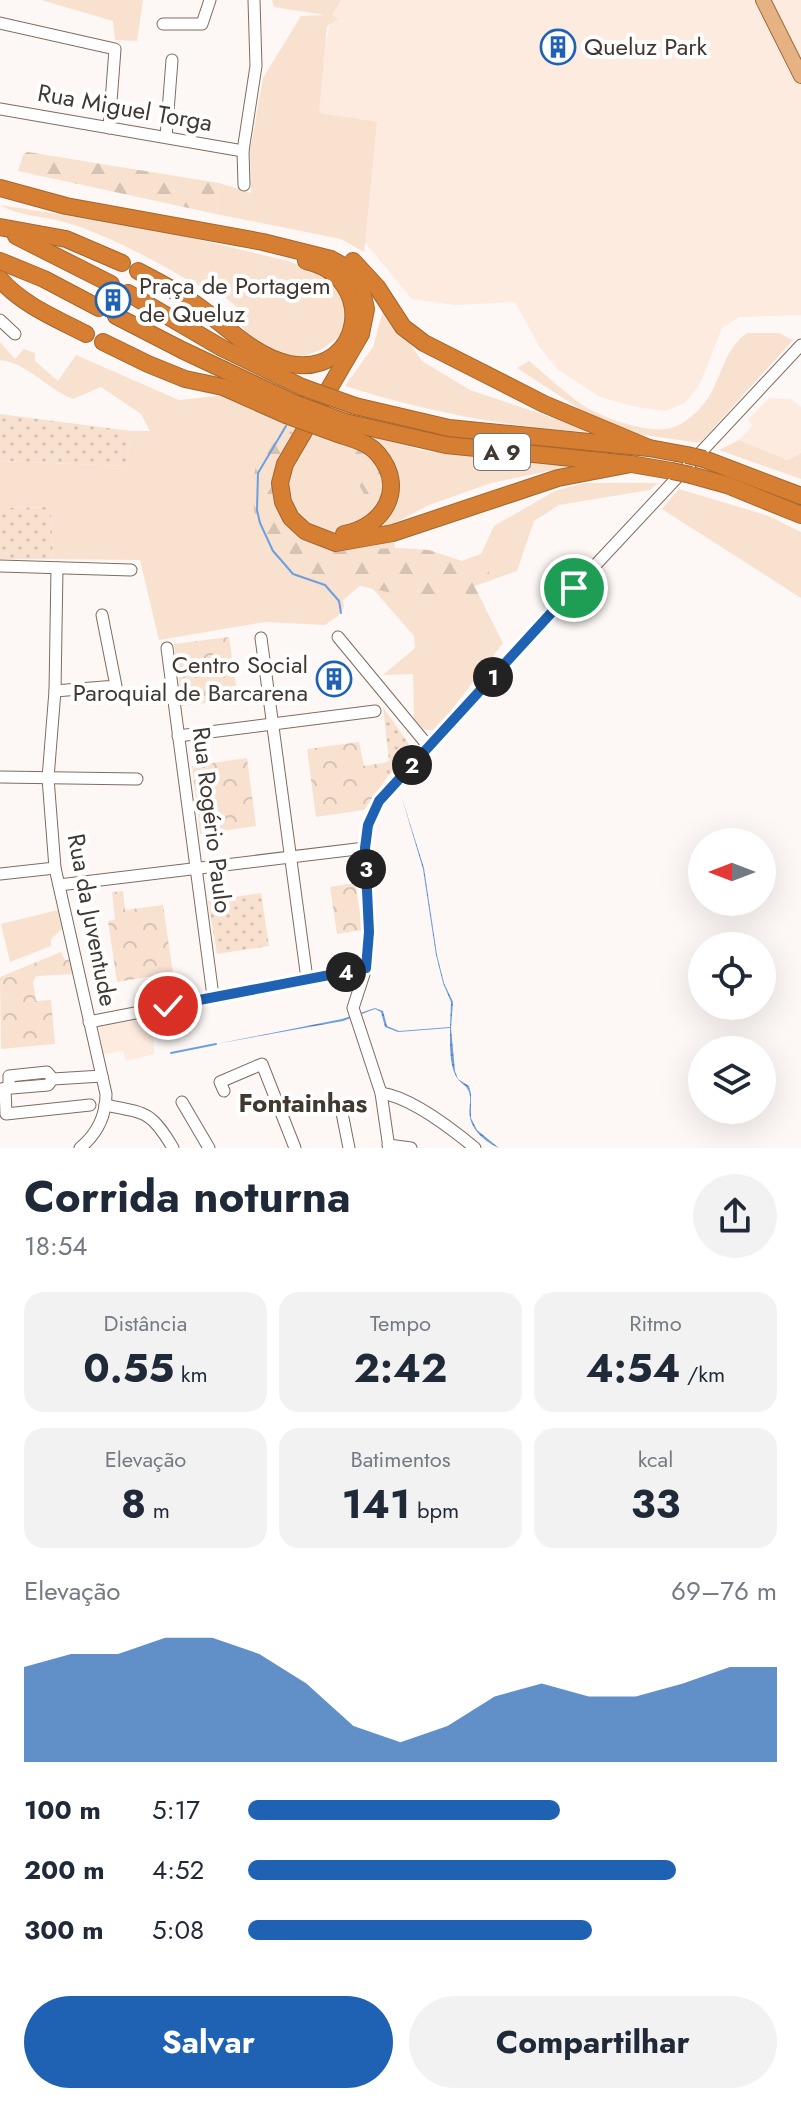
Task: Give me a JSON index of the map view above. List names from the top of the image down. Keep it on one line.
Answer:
{"streets":{"highway":["A 9"],"street":["Rua Miguel Torga","Rua Rogério Paulo","Rua da Juventude"]},"districts":["Fontainhas"],"places":{"building":["Queluz Park","Praça de Portagem de Queluz","Centro Social Paroquial de Barcarena"]},"north":"left","page":{"pins":["1","2","3","4"],"heading":["Corrida noturna","18:54"],"stats":[["Distância","0.55 km"],["Tempo","2:42"],["Ritmo","4:54 /km"],["Elevação","8 m"],["Batimentos","141 bpm"],["kcal","33"]],"chart":["Elevação","69–76 m"],"list":[{"name":"100 m","note":"5:17"},{"name":"200 m","note":"4:52"},{"name":"300 m","note":"5:08"}],"buttons":["Salvar","Compartilhar"]}}
